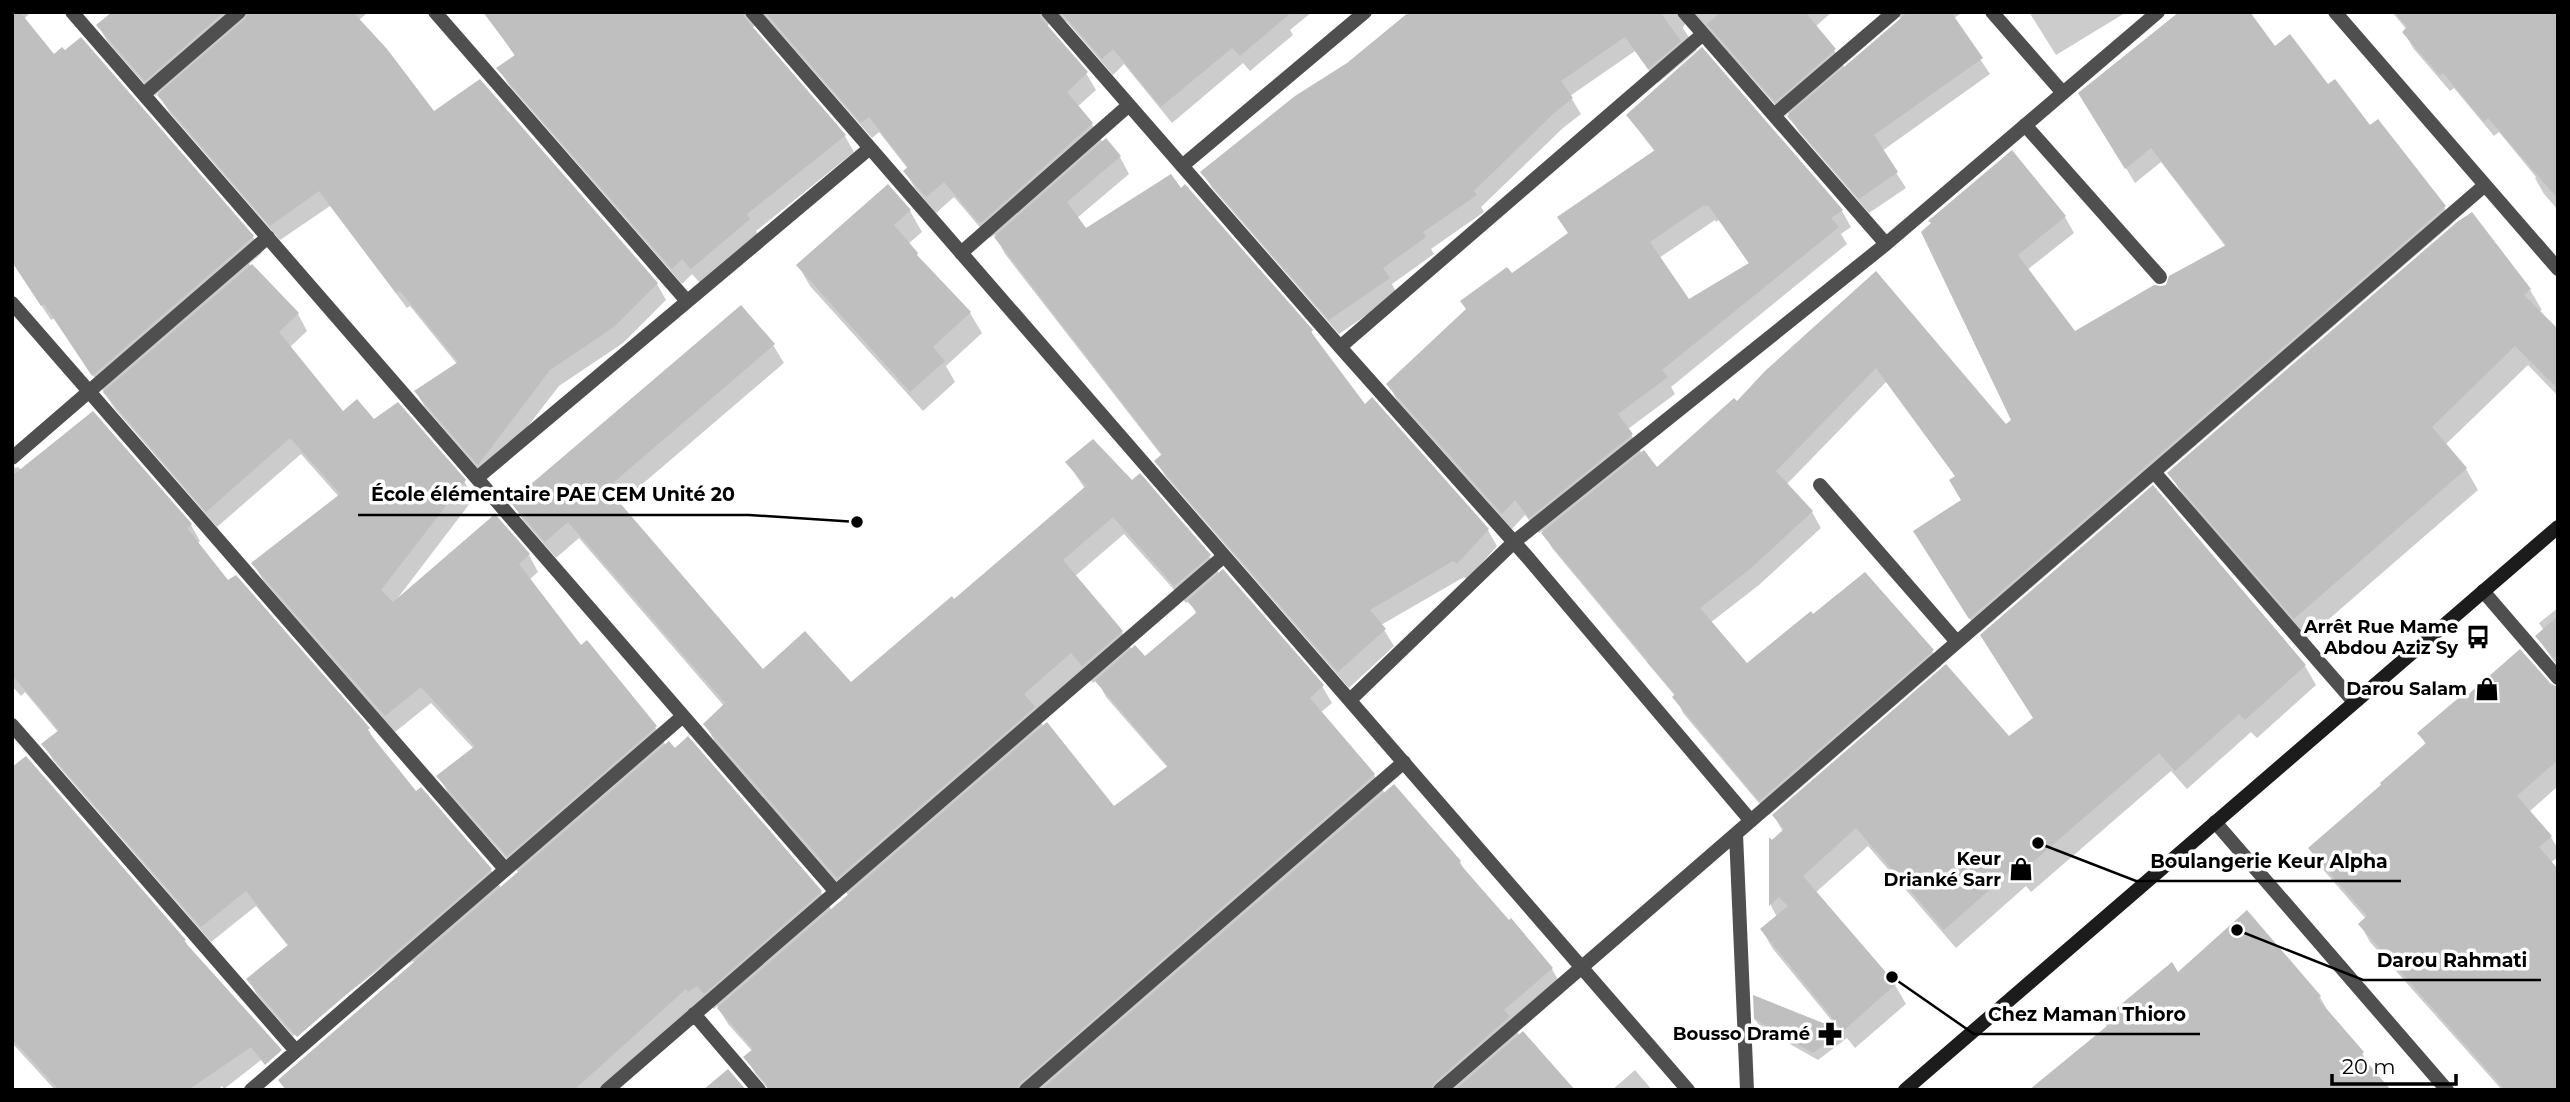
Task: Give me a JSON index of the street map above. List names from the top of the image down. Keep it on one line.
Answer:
{"places":{"other":["École élémentaire PAE CEM Unité 20","Boulangerie Keur Alpha","Darou Rahmati","Chez Maman Thioro"],"bus stop":["Arrêt Rue Mame Abdou Aziz Sy"],"shop":["Darou Salam","Keur Drianké Sarr"],"pharmacy":["Bousso Dramé"]},"scale_bar":"20 m"}
